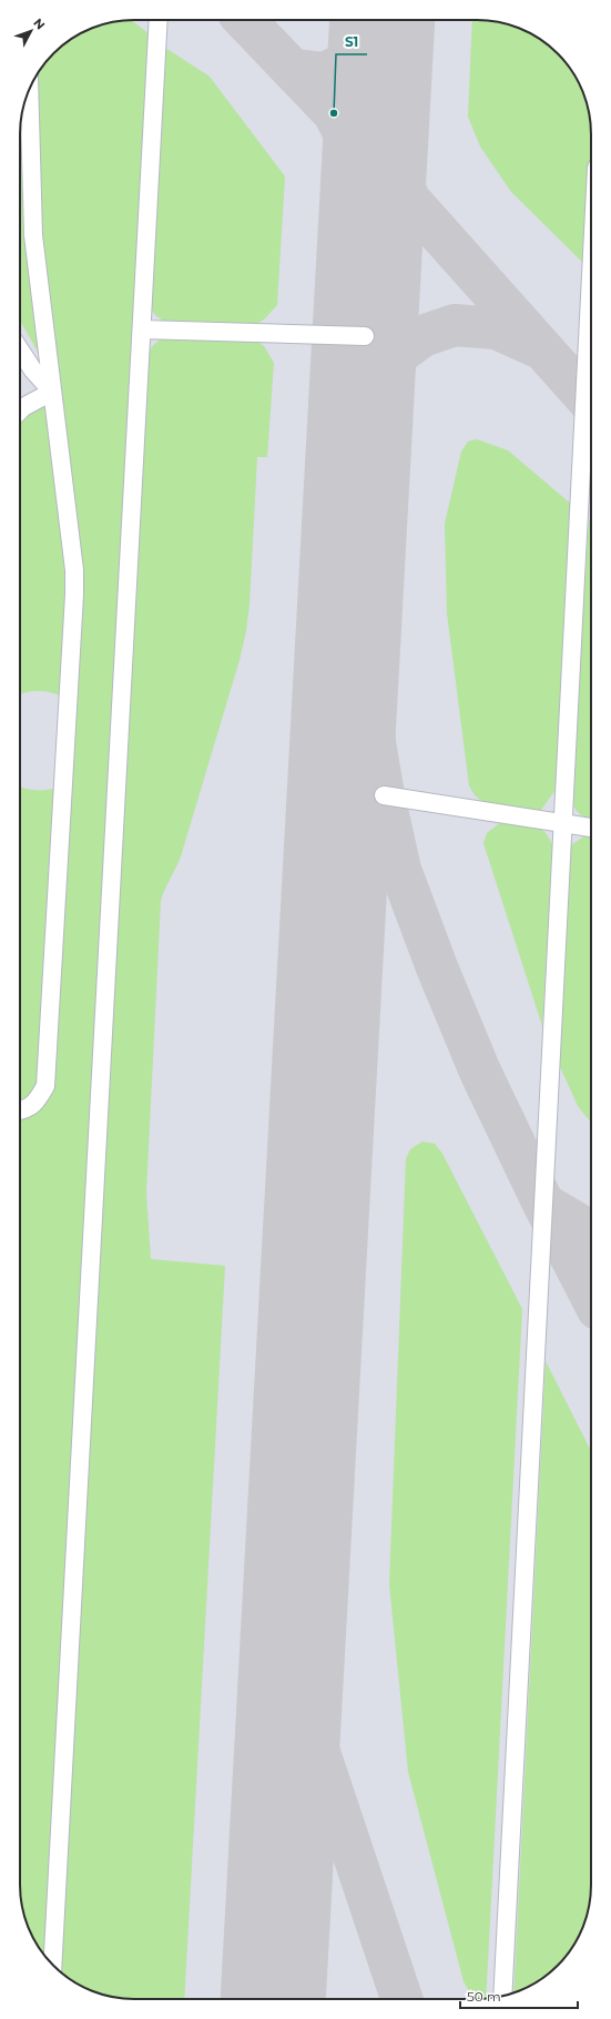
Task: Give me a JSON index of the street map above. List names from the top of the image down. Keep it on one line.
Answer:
{"places":["S1"],"scale_bar":"50 m","north":"top right"}
